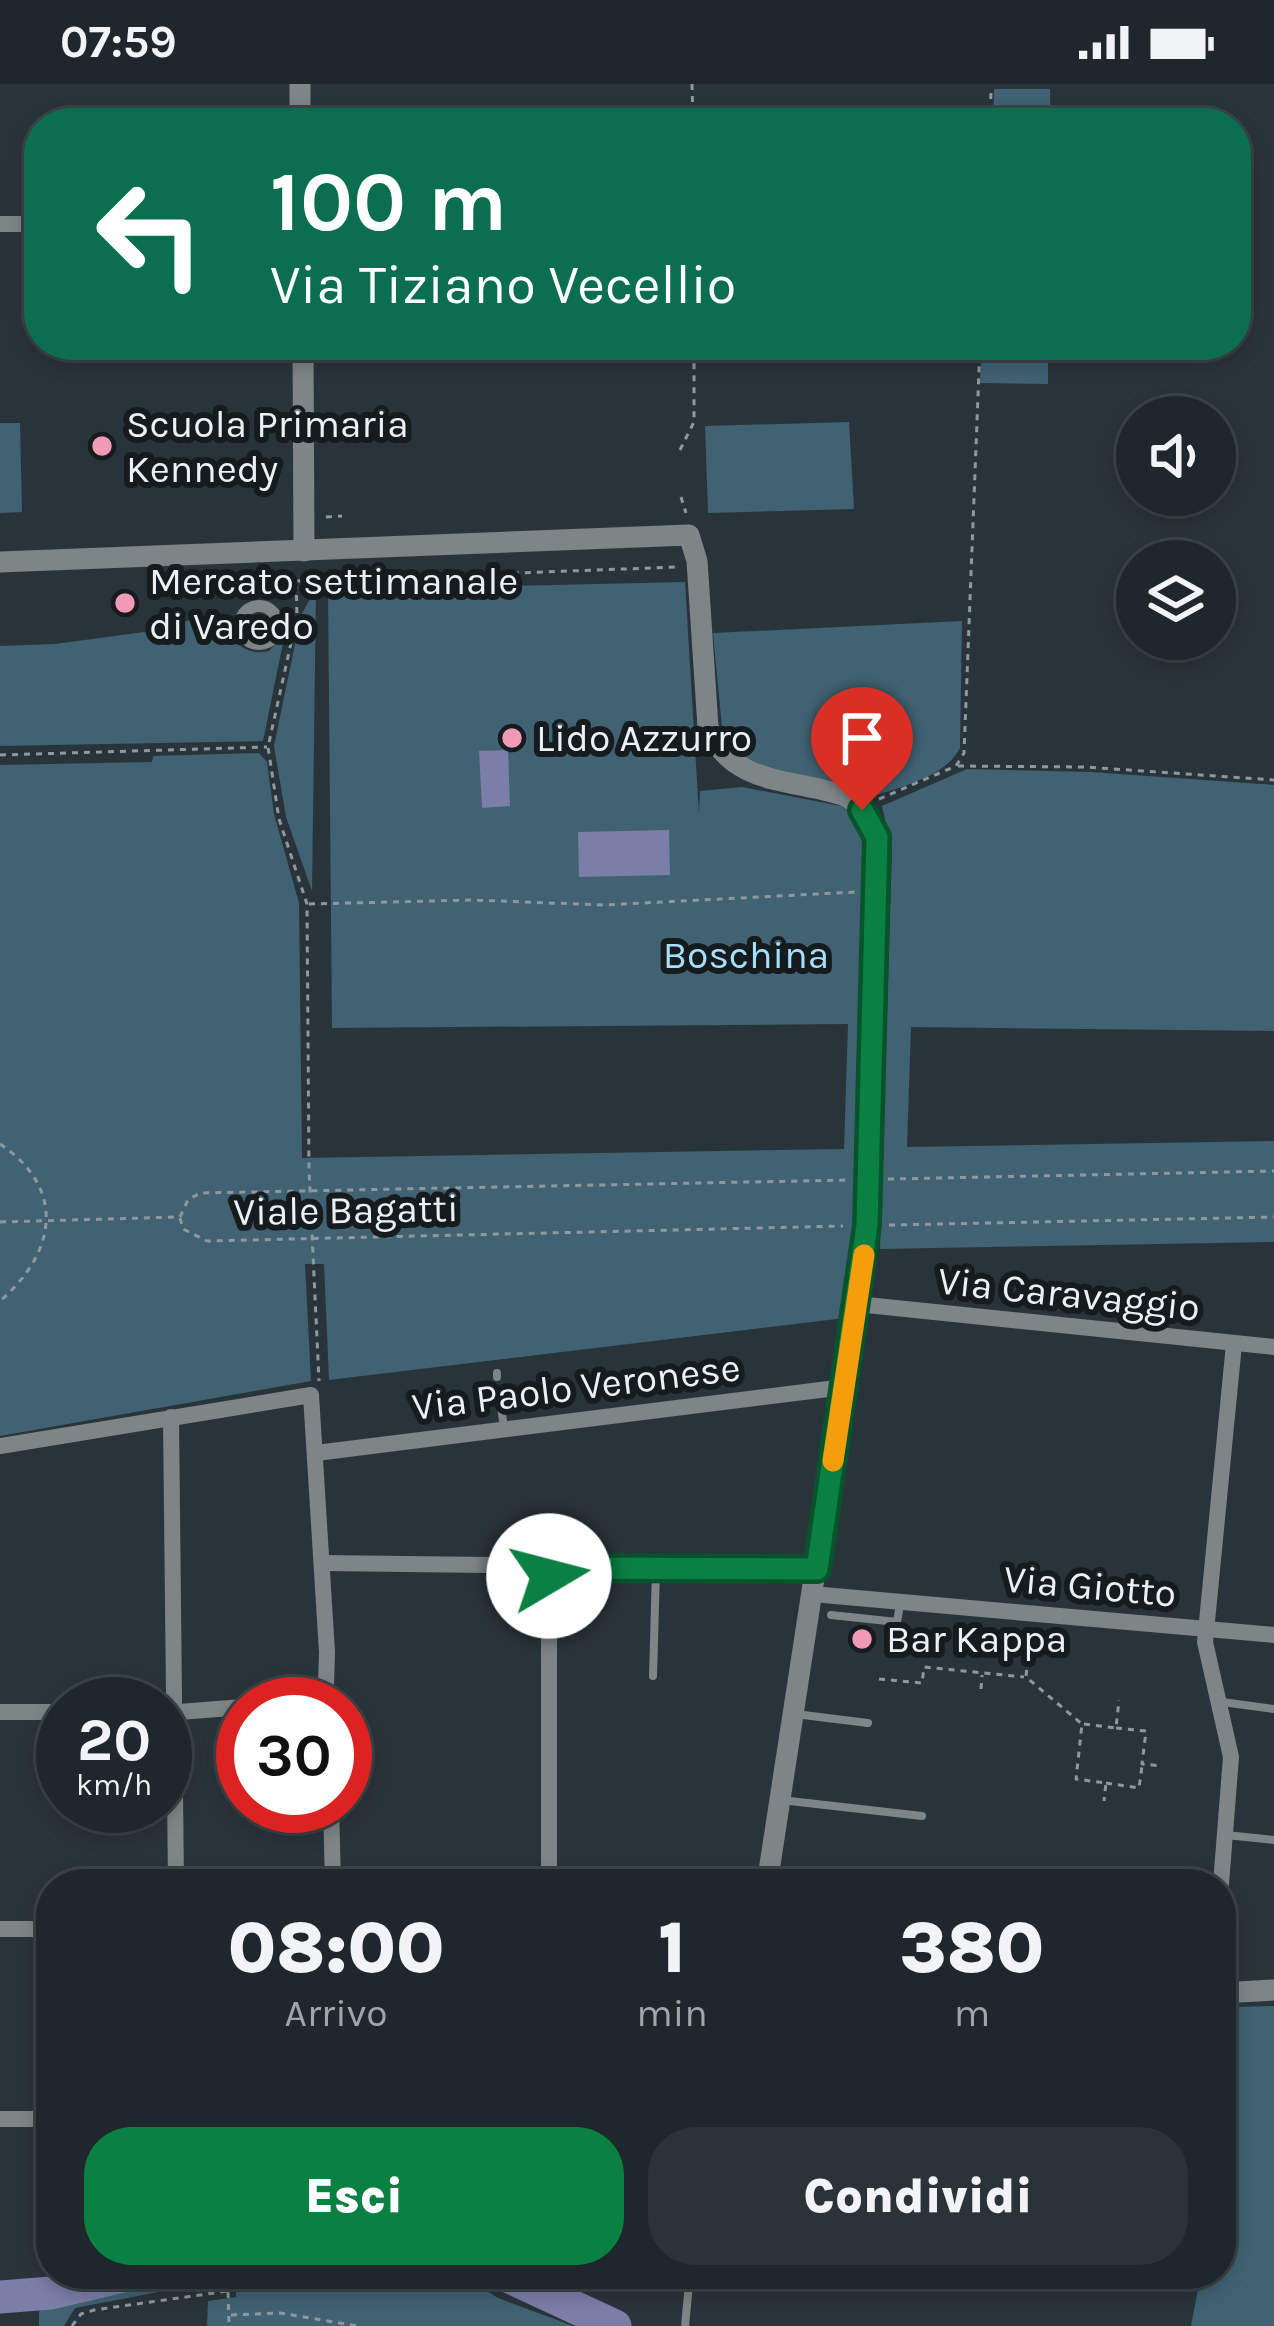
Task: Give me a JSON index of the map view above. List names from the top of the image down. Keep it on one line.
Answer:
{"streets":{"street":["Via Caravaggio","Via Paolo Veronese","Via Giotto"],"path":["Viale Bagatti"]},"parks":["Boschina"],"places":["Scuola Primaria Kennedy","Mercato settimanale di Varedo","Lido Azzurro","Bar Kappa"],"page":{"status":"07:59","turn":["100 m","Via Tiziano Vecellio"],"speed":"20 km/h","limit":"30","eta":["08:00","Arrivo","1","min","380","m"],"buttons":["Esci","Condividi"]}}
